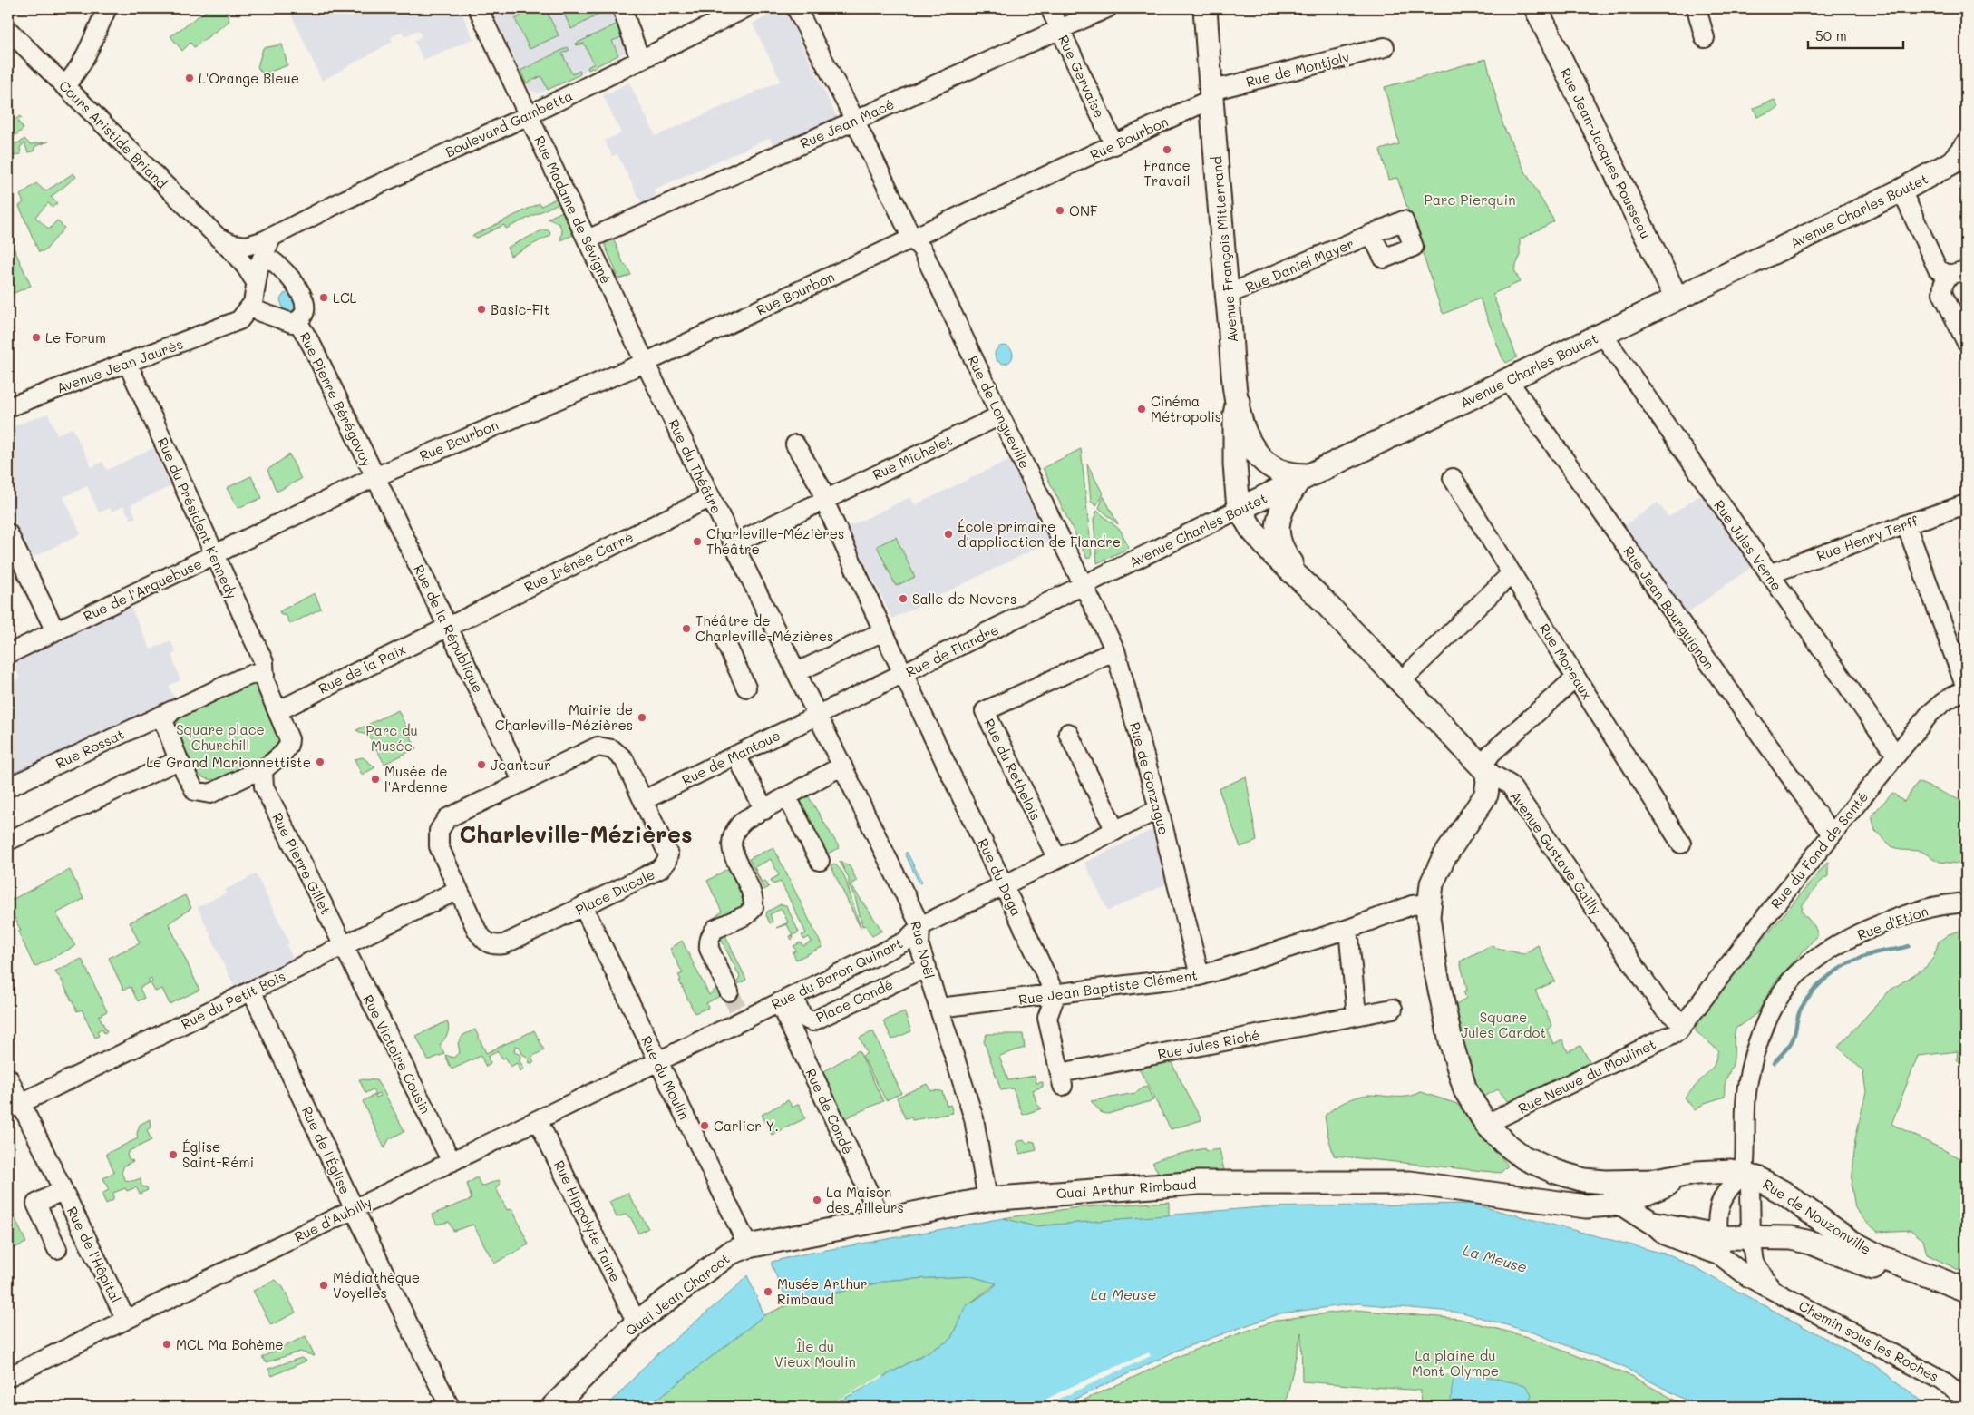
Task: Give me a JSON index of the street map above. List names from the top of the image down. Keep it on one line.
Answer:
{"streets":{"main road":["Rue Jean-Jacques Rousseau","Avenue Charles Boutet","Avenue François Mitterrand","Avenue Gustave Gailly","Quai Arthur Rimbaud","Rue de Nouzonville","Quai Jean Charcot"],"street":["Rue de Montjoly","Rue Gervaise","Boulevard Gambetta","Rue Jean Macé","Cours Aristide Briand","Rue Bourbon","Rue Madame de Sévigné","Rue Daniel Mayer","Avenue Jean Jaurès","Rue Pierre Bérégovoy","Rue de Longueville","Rue Michelet","Rue du Théâtre","Rue du Président Kennedy","Rue Henry Terff","Rue Jules Verne","Rue Irénée Carré","Rue de l'Arquebuse","Rue Jean Bourguignon","Rue de la République","Rue de Flandre","Rue Moreaux","Rue de la Paix","Rue Rossat","Rue de Mantoue","Rue du Rethelois","Rue de Gonzague","Rue du Fond de Santé","Rue Pierre Gillet","Rue du Daga","Place Ducale","Rue d'Etion","Rue Noël","Rue du Baron Quinart","Rue Jean Baptiste Clément","Rue du Petit Bois","Place Condé","Rue Jules Riché","Rue Victoire Cousin","Rue Neuve du Moulinet","Rue du Moulin","Rue de Condé","Rue de l'Église","Rue d'Aubilly","Rue Hippolyte Taine","Rue de l'Hôpital","Chemin sous les Roches"]},"crossings":[["Rue de Montjoly","Rue Bourbon"],["Rue de Montjoly","Avenue François Mitterrand"],["Rue Gervaise","Rue Jean Macé"],["Rue Gervaise","Rue Bourbon"],["Boulevard Gambetta","Cours Aristide Briand"],["Boulevard Gambetta","Rue Madame de Sévigné"],["Rue Jean Macé","Rue Madame de Sévigné"],["Rue Jean Macé","Rue de Longueville"],["Cours Aristide Briand","Avenue Jean Jaurès"],["Rue Bourbon","Rue Madame de Sévigné"],["Rue Bourbon","Avenue François Mitterrand"],["Rue Bourbon","Rue Pierre Bérégovoy"],["Rue Bourbon","Rue de Longueville"],["Rue Bourbon","Rue du Théâtre"],["Rue Bourbon","Rue de l'Arquebuse"],["Rue Bourbon","Rue de la République"],["Rue Jean-Jacques Rousseau","Avenue Charles Boutet"],["Rue Madame de Sévigné","Rue du Théâtre"],["Avenue Charles Boutet","Rue de Longueville"],["Avenue Charles Boutet","Rue Jules Verne"],["Avenue Charles Boutet","Rue Jean Bourguignon"],["Avenue Charles Boutet","Rue de Flandre"],["Avenue Charles Boutet","Rue de Gonzague"],["Avenue François Mitterrand","Rue Daniel Mayer"],["Avenue Jean Jaurès","Rue du Président Kennedy"],["Rue Pierre Bérégovoy","Rue de l'Arquebuse"],["Rue Pierre Bérégovoy","Rue de la République"],["Rue de Longueville","Rue Michelet"],["Rue de Longueville","Rue de Flandre"],["Rue de Longueville","Rue de Gonzague"],["Rue Michelet","Rue du Théâtre"],["Rue Michelet","Rue du Daga"],["Rue du Théâtre","Rue Irénée Carré"],["Rue du Théâtre","Rue de Flandre"],["Rue du Théâtre","Rue de Mantoue"],["Rue du Théâtre","Rue Noël"],["Rue du Président Kennedy","Rue de l'Arquebuse"],["Rue du Président Kennedy","Rue de la Paix"],["Rue du Président Kennedy","Rue Rossat"],["Rue du Président Kennedy","Rue Pierre Gillet"],["Rue Henry Terff","Rue Jules Verne"],["Rue Jules Verne","Rue du Fond de Santé"],["Rue Irénée Carré","Rue de la République"],["Rue Irénée Carré","Rue de la Paix"],["Rue de l'Arquebuse","Rue de la République"],["Rue Jean Bourguignon","Rue du Fond de Santé"],["Rue de la République","Rue de la Paix"],["Rue de la République","Place Ducale"],["Rue de Flandre","Rue de Mantoue"],["Rue de Flandre","Rue de Gonzague"],["Rue de Flandre","Rue du Daga"],["Rue de Flandre","Rue Noël"],["Rue de la Paix","Rue Rossat"],["Rue de la Paix","Rue Pierre Gillet"],["Rue Rossat","Rue Pierre Gillet"],["Rue de Mantoue","Place Ducale"],["Rue de Mantoue","Rue Noël"],["Rue du Rethelois","Rue de Gonzague"],["Rue du Rethelois","Rue du Baron Quinart"],["Rue de Gonzague","Rue du Baron Quinart"],["Rue de Gonzague","Rue Jean Baptiste Clément"],["Rue du Fond de Santé","Avenue Gustave Gailly"],["Rue du Fond de Santé","Rue Neuve du Moulinet"],["Avenue Gustave Gailly","Rue Neuve du Moulinet"],["Rue Pierre Gillet","Rue du Petit Bois"],["Rue Pierre Gillet","Rue Victoire Cousin"],["Rue du Daga","Rue du Baron Quinart"],["Rue du Daga","Rue Jean Baptiste Clément"],["Rue du Daga","Rue Jules Riché"],["Place Ducale","Rue du Petit Bois"],["Place Ducale","Rue du Moulin"],["Rue d'Etion","Rue de Nouzonville"],["Rue d'Etion","Chemin sous les Roches"],["Rue Noël","Rue du Baron Quinart"],["Rue Noël","Rue Jean Baptiste Clément"],["Rue Noël","Place Condé"],["Rue Noël","Quai Arthur Rimbaud"],["Rue du Baron Quinart","Place Condé"],["Rue du Baron Quinart","Rue du Moulin"],["Rue du Baron Quinart","Rue de Condé"],["Rue du Baron Quinart","Rue d'Aubilly"],["Rue Jean Baptiste Clément","Rue Jules Riché"],["Rue du Petit Bois","Rue Victoire Cousin"],["Rue du Petit Bois","Rue de l'Église"],["Rue du Petit Bois","Rue de l'Hôpital"],["Place Condé","Rue de Condé"],["Rue Victoire Cousin","Rue d'Aubilly"],["Rue du Moulin","Quai Arthur Rimbaud"],["Rue du Moulin","Rue d'Aubilly"],["Rue du Moulin","Quai Jean Charcot"],["Rue de Condé","Quai Arthur Rimbaud"],["Rue de l'Église","Rue d'Aubilly"],["Quai Arthur Rimbaud","Rue de Nouzonville"],["Quai Arthur Rimbaud","Quai Jean Charcot"],["Rue de Nouzonville","Chemin sous les Roches"],["Rue d'Aubilly","Rue Hippolyte Taine"],["Rue d'Aubilly","Rue de l'Hôpital"],["Rue Hippolyte Taine","Quai Jean Charcot"]],"districts":["Charleville-Mézières"],"water":["La Meuse"],"parks":["Parc Pierquin","Square place Churchill","Parc du Musée","Square Jules Cardot","Île du Vieux Moulin","La plaine du Mont-Olympe"],"places":["L'Orange Bleue","France Travail","ONF","LCL","Basic-Fit","Le Forum","Cinéma Métropolis","École primaire d'application de Flandre","Charleville-Mézières Théâtre","Salle de Nevers","Théâtre de Charleville-Mézières","Mairie de Charleville-Mézières","Le Grand Marionnettiste","Jeanteur","Musée de l'Ardenne","Carlier Y.","Église Saint-Rémi","La Maison des Ailleurs","Médiathèque Voyelles","Musée Arthur Rimbaud","MCL Ma Bohème"],"scale_bar":"50 m"}
